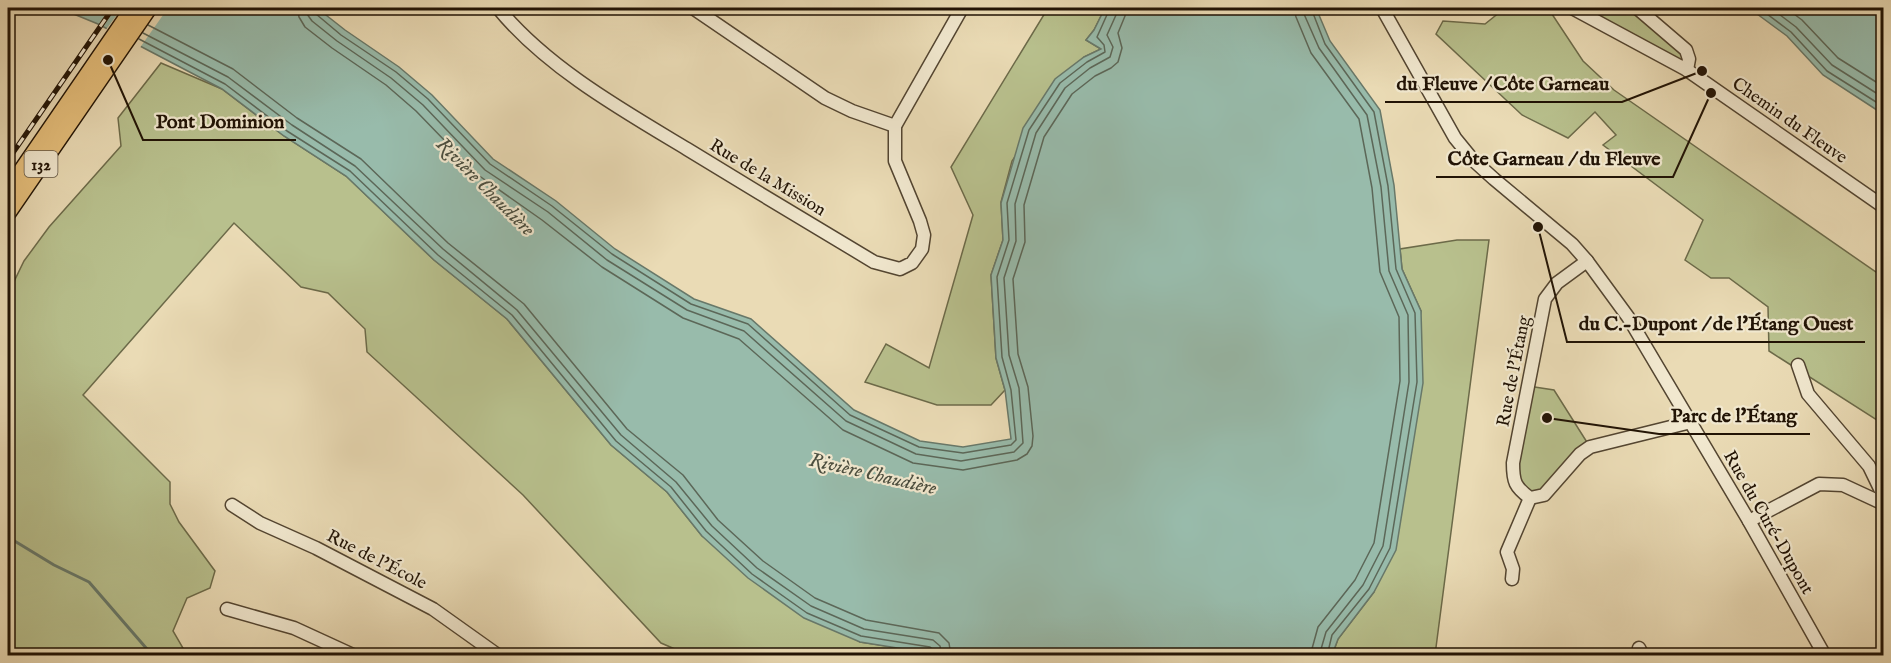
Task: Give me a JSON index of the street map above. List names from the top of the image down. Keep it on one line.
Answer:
{"streets":{"main road":["132"],"street":["Chemin du Fleuve","Rue de la Mission","Rue de l'Étang","Rue du Curé-Dupont","Rue de l'École"]},"crossings":[["Rue de l'Étang","Rue du Curé-Dupont"]],"water":["Rivière Chaudière"],"places":["Pont Dominion","du Fleuve / Côte Garneau","Côte Garneau / du Fleuve","du C.-Dupont / de l'Étang Ouest","Parc de l'Étang"]}
